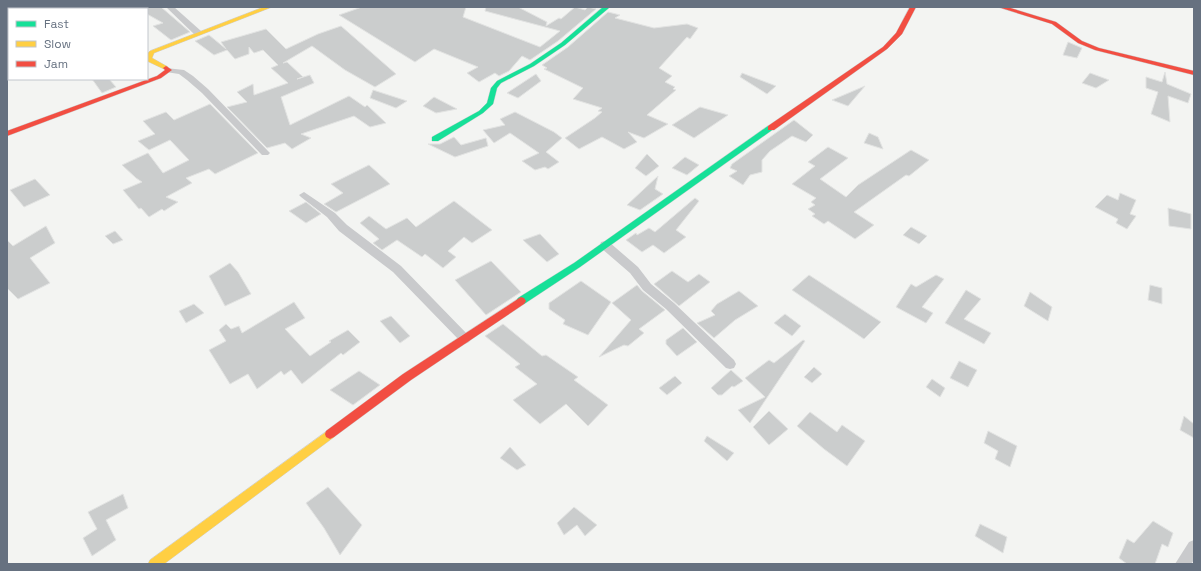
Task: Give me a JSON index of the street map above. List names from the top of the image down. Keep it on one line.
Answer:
{"legend":["Fast","Slow","Jam"]}
